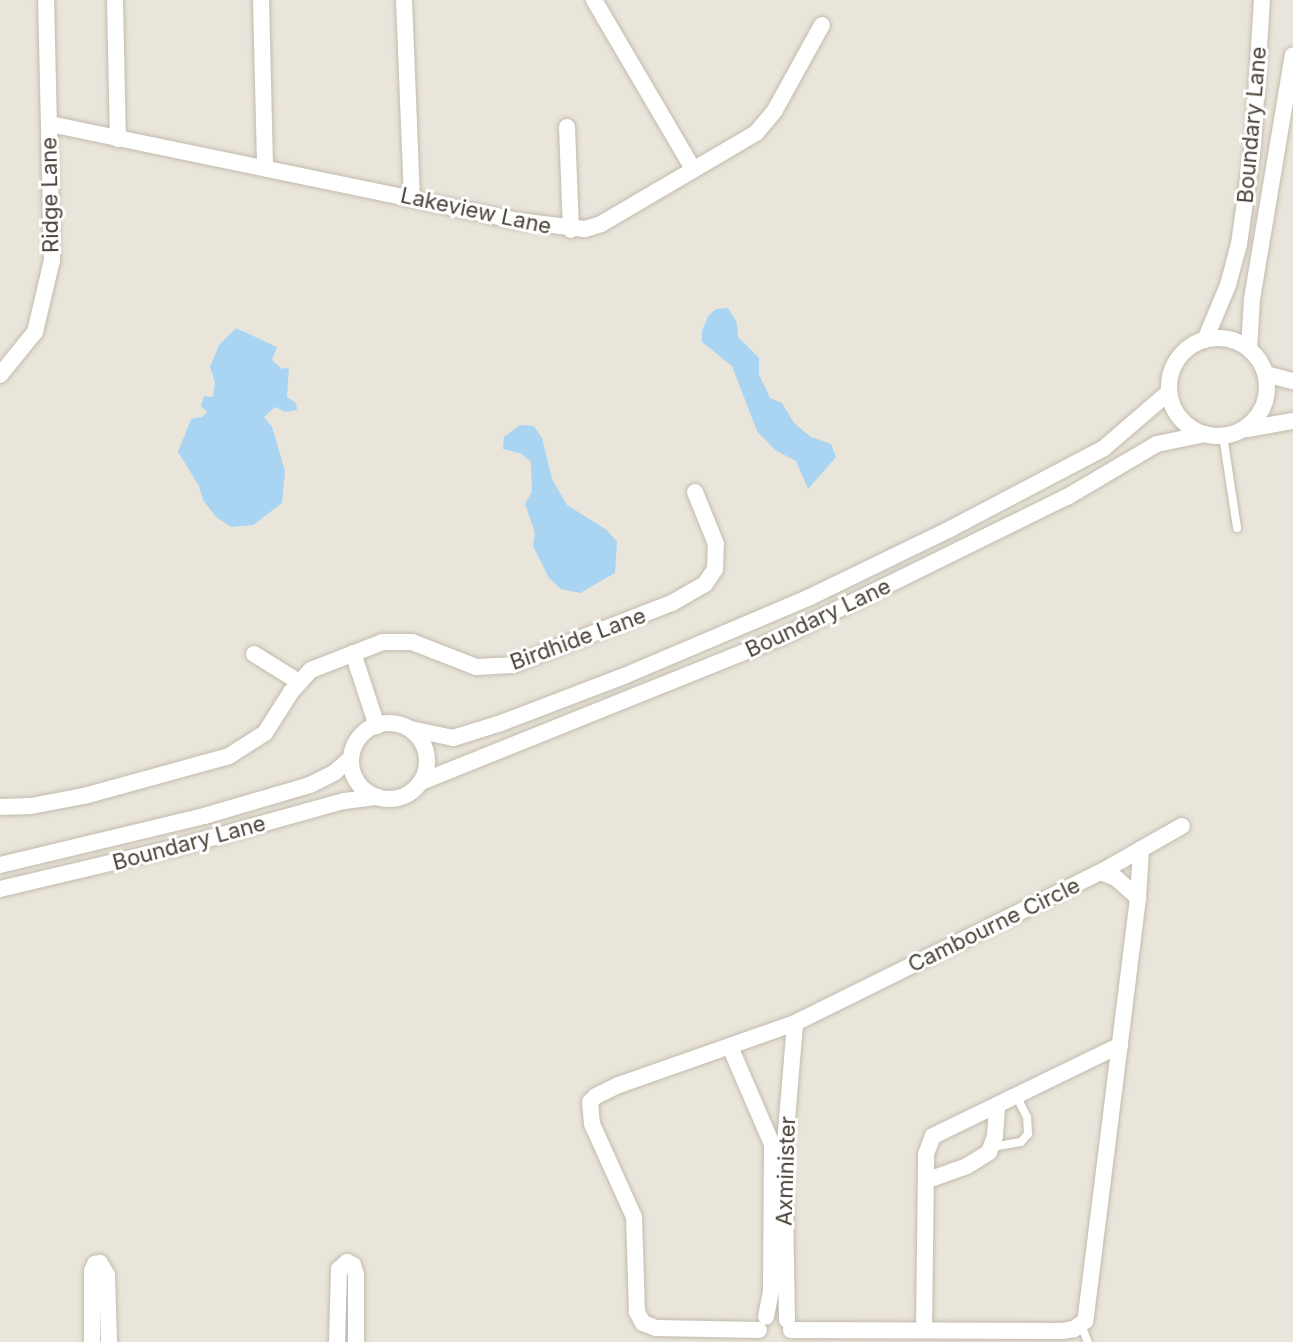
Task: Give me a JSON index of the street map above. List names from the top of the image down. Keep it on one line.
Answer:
{"streets":{"street":["Boundary Lane","Ridge Lane","Lakeview Lane","Birdhide Lane","Cambourne Circle","Axminister"]},"crossings":[["Ridge Lane","Lakeview Lane"],["Cambourne Circle","Axminister"]]}
